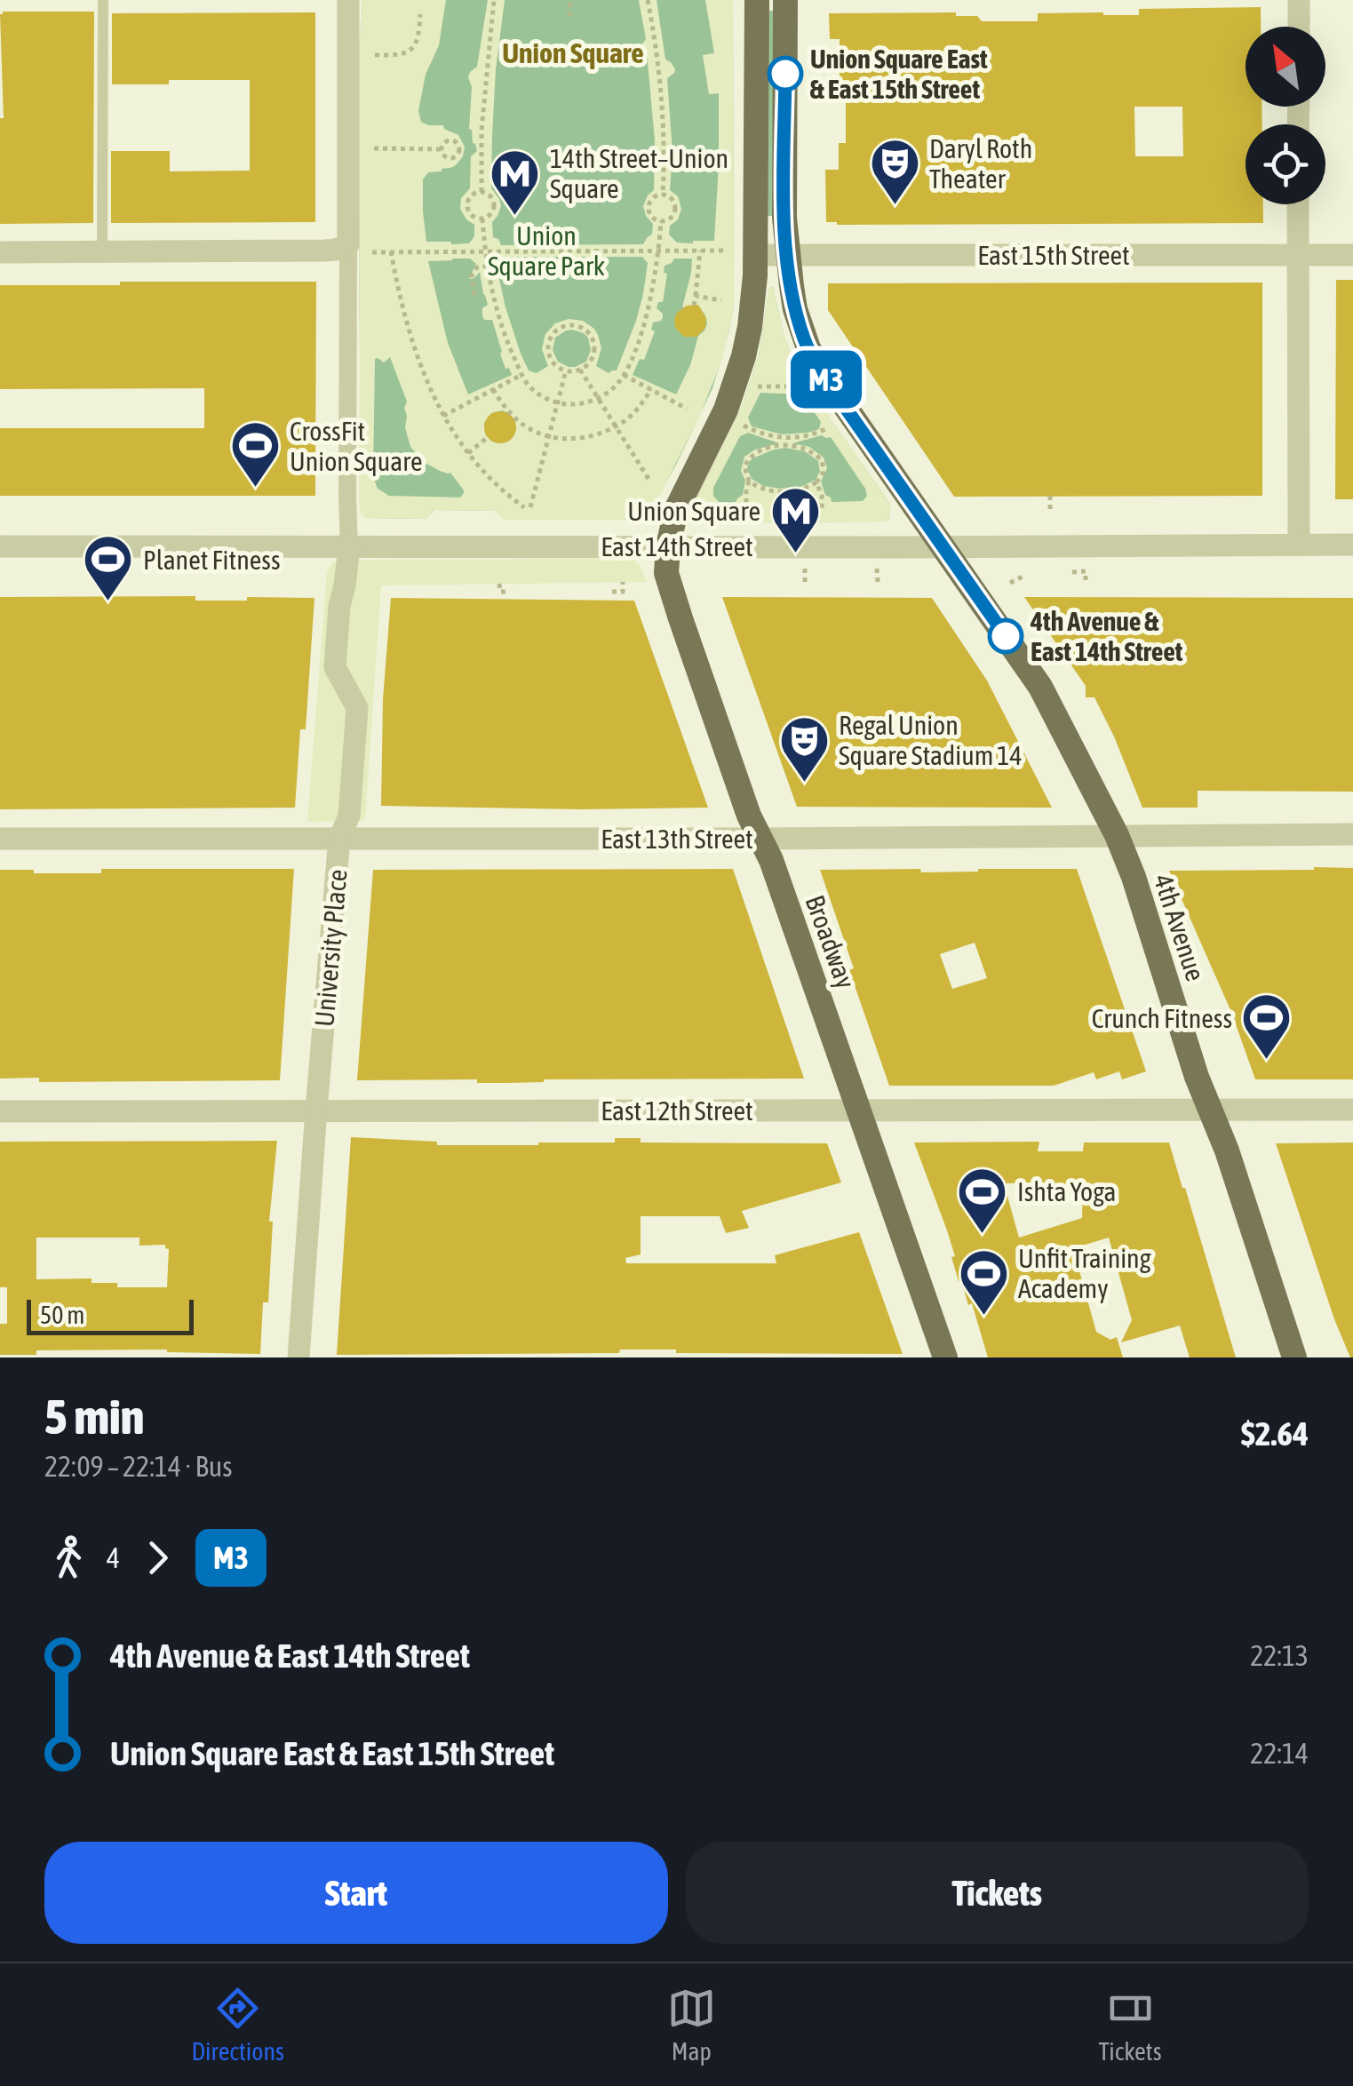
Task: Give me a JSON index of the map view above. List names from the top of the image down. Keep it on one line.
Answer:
{"streets":{"main road":["4th Avenue","Broadway"],"street":["East 15th Street","East 14th Street","East 13th Street","University Place","East 12th Street"]},"crossings":[["East 15th Street","4th Avenue"],["East 15th Street","Broadway"],["East 14th Street","4th Avenue"],["East 14th Street","Broadway"],["East 14th Street","University Place"],["East 13th Street","4th Avenue"],["East 13th Street","Broadway"],["East 13th Street","University Place"],["4th Avenue","East 12th Street"],["Broadway","East 12th Street"],["University Place","East 12th Street"]],"districts":["Union Square"],"parks":["Union Square Park"],"places":{"other":["Union Square East & East 15th Street","4th Avenue & East 14th Street"],"theatre":["Daryl Roth Theater","Regal Union Square Stadium 14"],"metro station":["14th Street–Union Square","Union Square"],"sports":["CrossFit Union Square","Planet Fitness","Crunch Fitness","Ishta Yoga","Unfit Training Academy"]},"lines":["bus line M3"],"scale_bar":"50 m","north":"top left","page":{"on_map":"M3","scale":"50 m","heading":["5 min","22:09 – 22:14 · Bus","$2.64"],"legs":["4","M3"],"list":[{"name":"4th Avenue & East 14th Street","value":"22:13"},{"name":"Union Square East & East 15th Street","value":"22:14"}],"buttons":["Start","Tickets"],"tabs":["Directions","Map","Tickets"]}}
